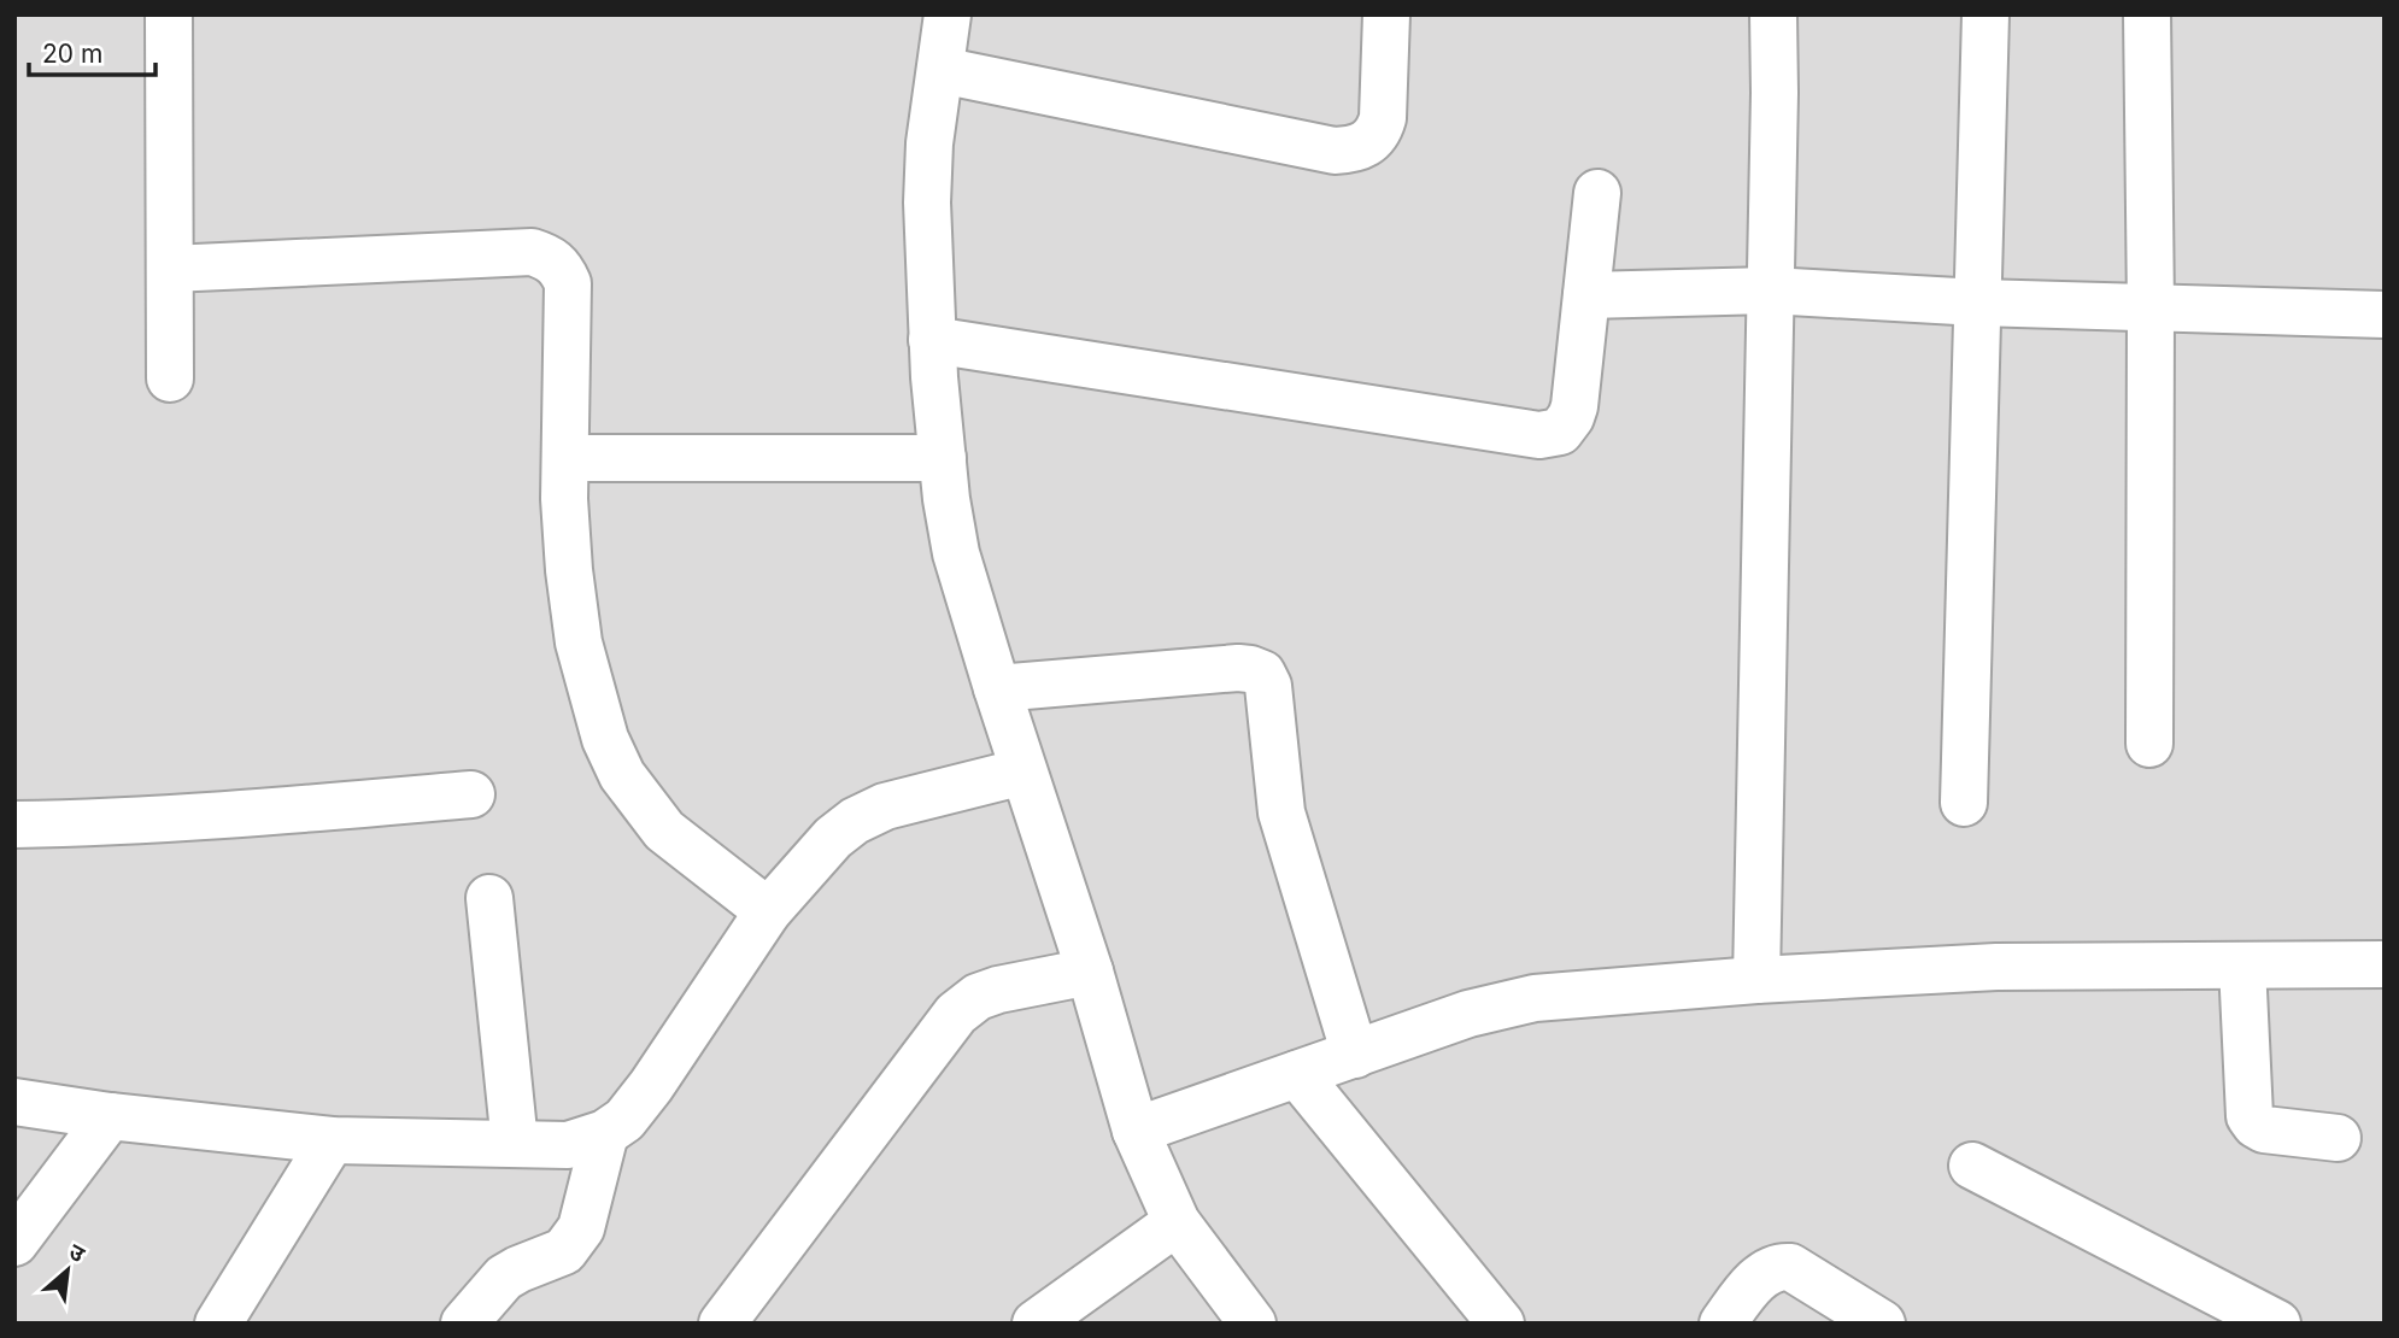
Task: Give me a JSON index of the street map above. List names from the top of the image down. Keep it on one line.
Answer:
{"scale_bar":"20 m","north":"top right"}
